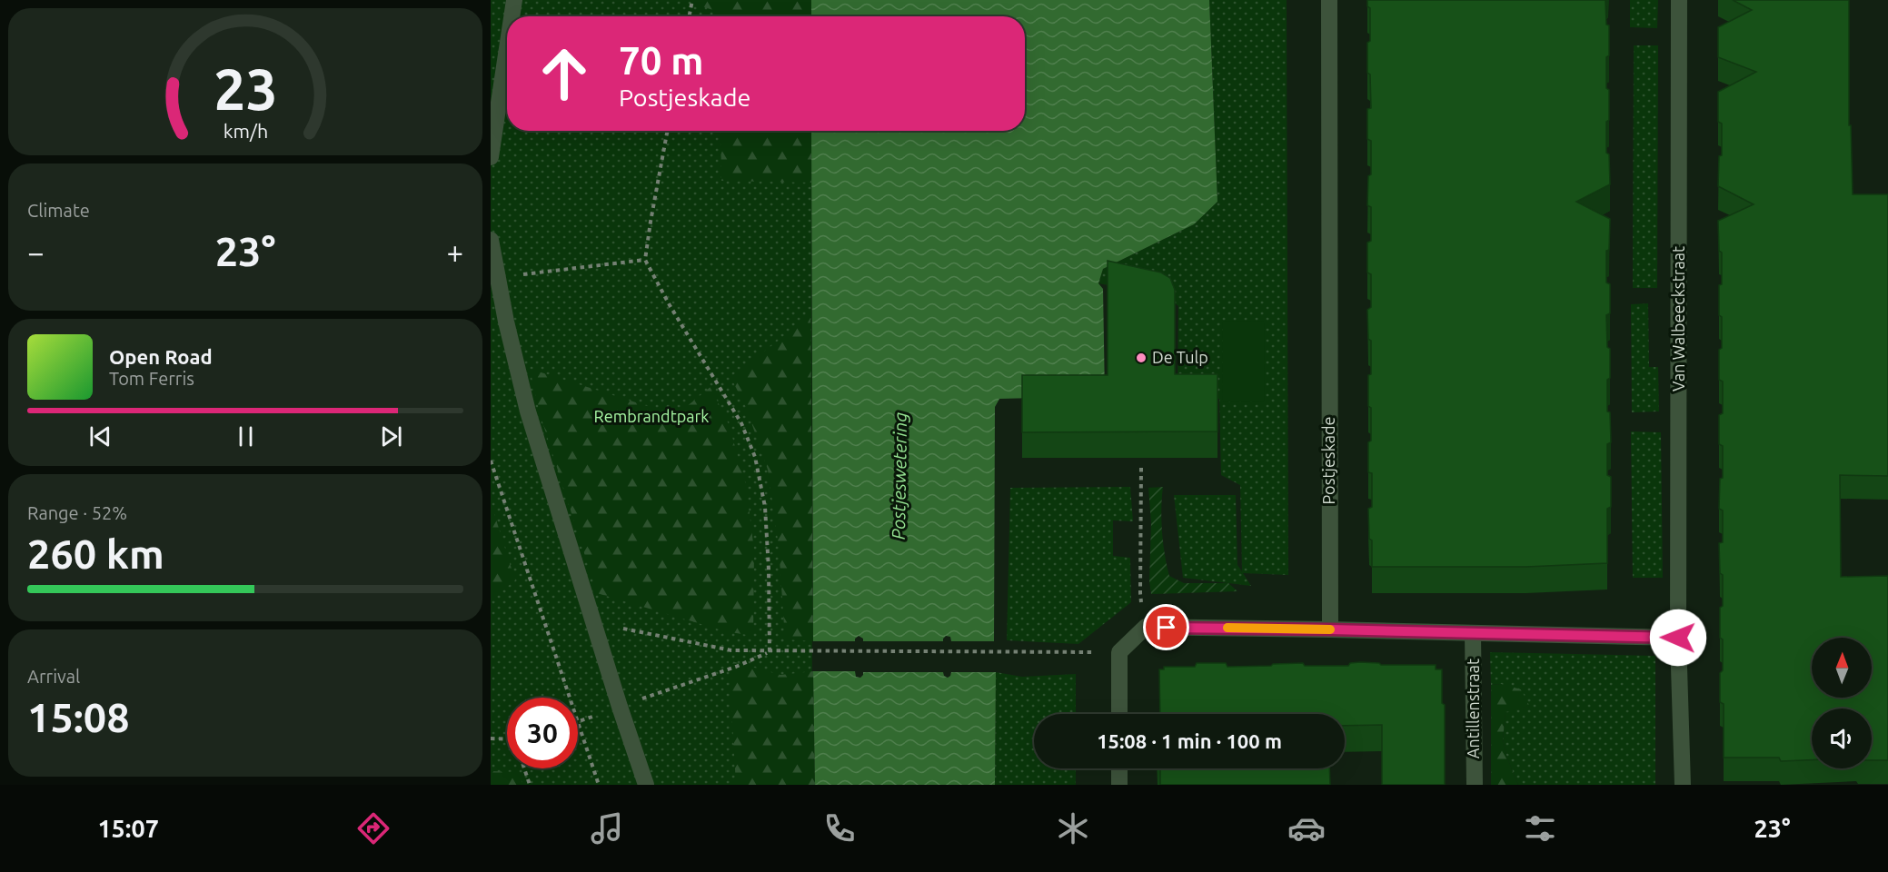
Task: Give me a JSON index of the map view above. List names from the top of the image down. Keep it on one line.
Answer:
{"streets":{"street":["Van Walbeeckstraat","Postjeskade","Antillenstraat"]},"water":["Postjeswetering"],"parks":["Rembrandtpark"],"places":["De Tulp"],"north":"top","page":{"turn":["70 m","Postjeskade"],"tile":["Climate",["Range · 52%","260 km"],["Arrival","15:08"]],"heat":["−","23°","+"],"song":["Open Road","Tom Ferris"],"limit":"30","trip":"15:08 · 1 min · 100 m","tabs":["15:07","23°"],"gauge":["23","km/h"]}}
